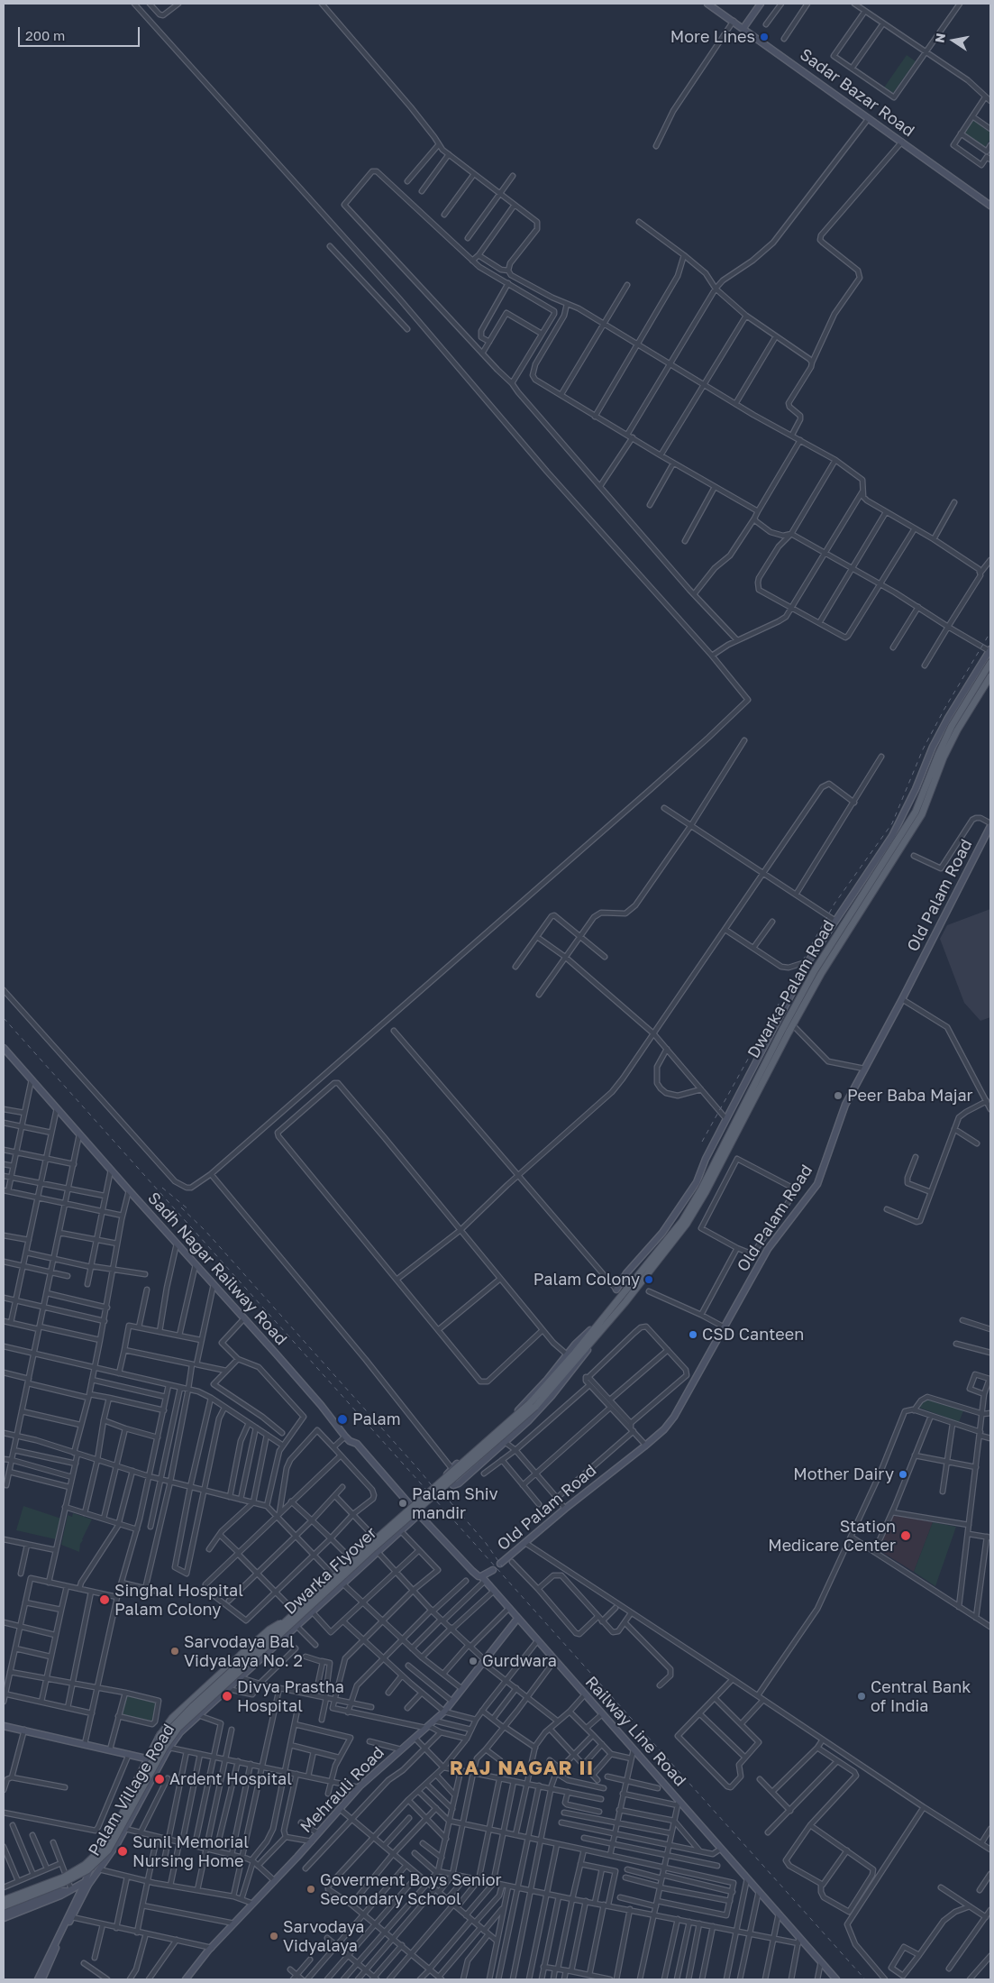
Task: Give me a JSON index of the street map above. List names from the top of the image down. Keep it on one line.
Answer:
{"streets":{"main road":["Dwarka-Palam Road","Dwarka Flyover"],"street":["Sadar Bazar Road","Old Palam Road","Sadh Nagar Railway Road","Railway Line Road","Palam Village Road","Mehrauli Road"]},"crossings":[["Old Palam Road","Railway Line Road"],["Dwarka-Palam Road","Dwarka Flyover"],["Sadh Nagar Railway Road","Railway Line Road"],["Sadh Nagar Railway Road","Palam Village Road"],["Railway Line Road","Palam Village Road"],["Railway Line Road","Mehrauli Road"]],"districts":["RAJ NAGAR II"],"places":["More Lines","Peer Baba Majar","Palam Colony","CSD Canteen","Palam","Mother Dairy","Palam Shiv mandir","Station Medicare Center","Singhal Hospital Palam Colony","Sarvodaya Bal Vidyalaya No. 2","Gurdwara","Divya Prastha Hospital","Central Bank of India","Ardent Hospital","Sunil Memorial Nursing Home","Goverment Boys Senior Secondary School","Sarvodaya Vidyalaya"],"scale_bar":"200 m","north":"left"}
